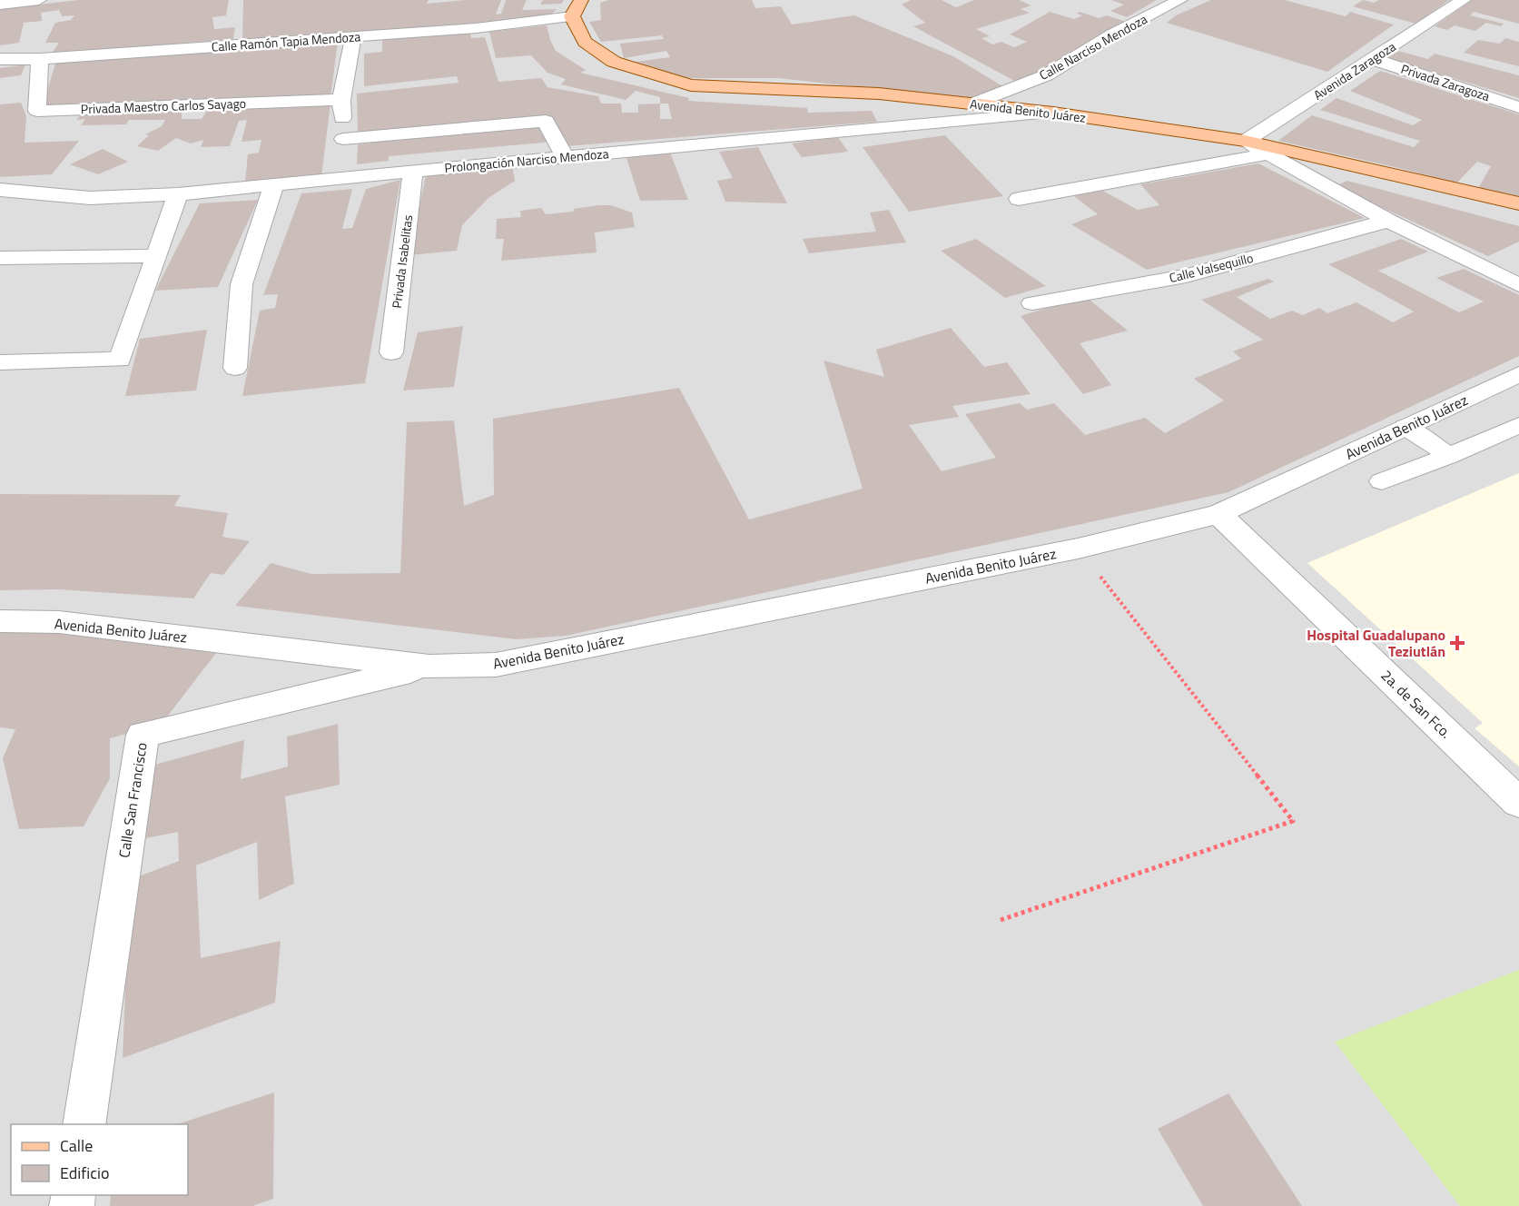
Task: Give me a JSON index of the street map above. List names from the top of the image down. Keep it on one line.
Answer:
{"streets":{"main road":["Avenida Benito Juárez"],"street":["Calle Ramón Tapia Mendoza","Calle Narciso Mendoza","Avenida Zaragoza","Privada Zaragoza","Privada Maestro Carlos Sayago","Prolongación Narciso Mendoza","Privada Isabelitas","Calle Valsequillo","2a. de San Fco.","Calle San Francisco"]},"crossings":[["Calle Ramón Tapia Mendoza","Privada Maestro Carlos Sayago"],["Calle Ramón Tapia Mendoza","Avenida Benito Juárez"],["Calle Narciso Mendoza","Avenida Benito Juárez"],["Avenida Zaragoza","Privada Zaragoza"],["Avenida Zaragoza","Avenida Benito Juárez"],["Avenida Benito Juárez","Prolongación Narciso Mendoza"],["Avenida Benito Juárez","2a. de San Fco."],["Avenida Benito Juárez","Calle San Francisco"],["Prolongación Narciso Mendoza","Privada Isabelitas"]],"places":{"health":["Hospital Guadalupano Teziutlán"]},"legend":["Calle","Edificio"]}
